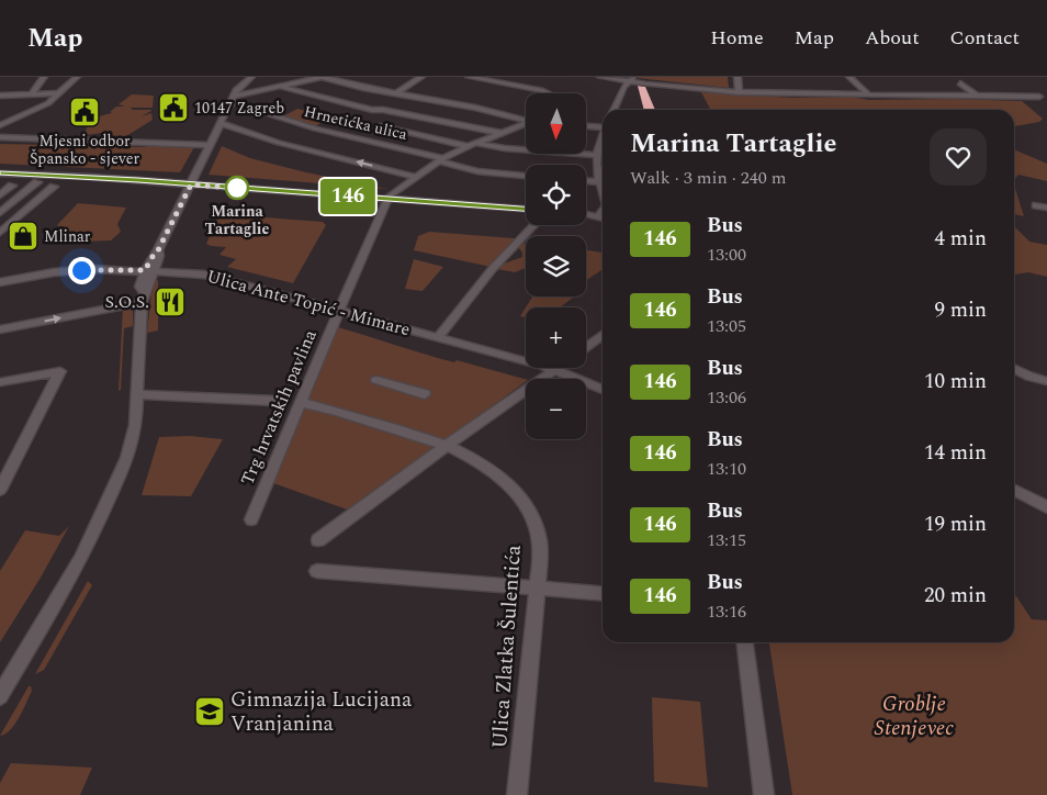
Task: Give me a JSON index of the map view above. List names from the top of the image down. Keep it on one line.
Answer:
{"streets":{"street":["Hrnetićka ulica","Ulica Ante Topić - Mimare","Trg hrvatskih pavlina","Ulica Zlatka Šulentića"]},"crossings":[["Ulica Ante Topić - Mimare","Trg hrvatskih pavlina"]],"parks":["Groblje Stenjevec"],"places":{"public building":["10147 Zagreb","Mjesni odbor Špansko - sjever"],"other":["Marina Tartaglie"],"shop":["Mlinar"],"restaurant":["S.O.S."],"school or university":["Gimnazija Lucijana Vranjanina"]},"lines":["bus line 146"],"north":"bottom","page":{"header":"Map","nav":["Home","Map","About","Contact"],"on_map":"146","map_buttons":["+","−"],"heading":["Marina Tartaglie","Walk · 3 min · 240 m"],"list":[{"mark":"146","name":"Bus","note":"13:00","value":"4 min"},{"mark":"146","name":"Bus","note":"13:05","value":"9 min"},{"mark":"146","name":"Bus","note":"13:06","value":"10 min"},{"mark":"146","name":"Bus","note":"13:10","value":"14 min"},{"mark":"146","name":"Bus","note":"13:15","value":"19 min"},{"mark":"146","name":"Bus","note":"13:16","value":"20 min"}]}}
